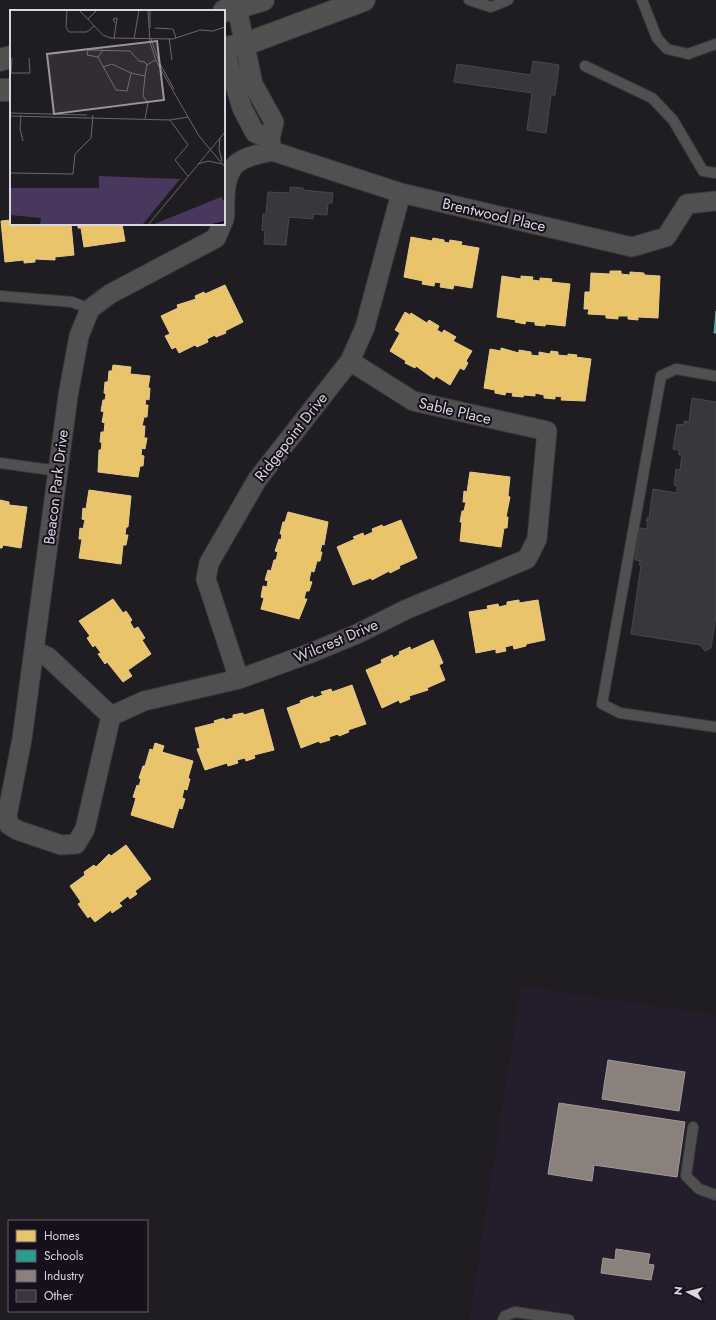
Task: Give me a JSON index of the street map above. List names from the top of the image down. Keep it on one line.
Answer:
{"streets":{"street":["Brentwood Place","Sable Place","Ridgepoint Drive","Beacon Park Drive","Wilcrest Drive"]},"crossings":[["Brentwood Place","Ridgepoint Drive"],["Sable Place","Ridgepoint Drive"],["Sable Place","Wilcrest Drive"],["Ridgepoint Drive","Wilcrest Drive"],["Beacon Park Drive","Wilcrest Drive"]],"legend":["Homes","Schools","Industry","Other"],"north":"left"}
